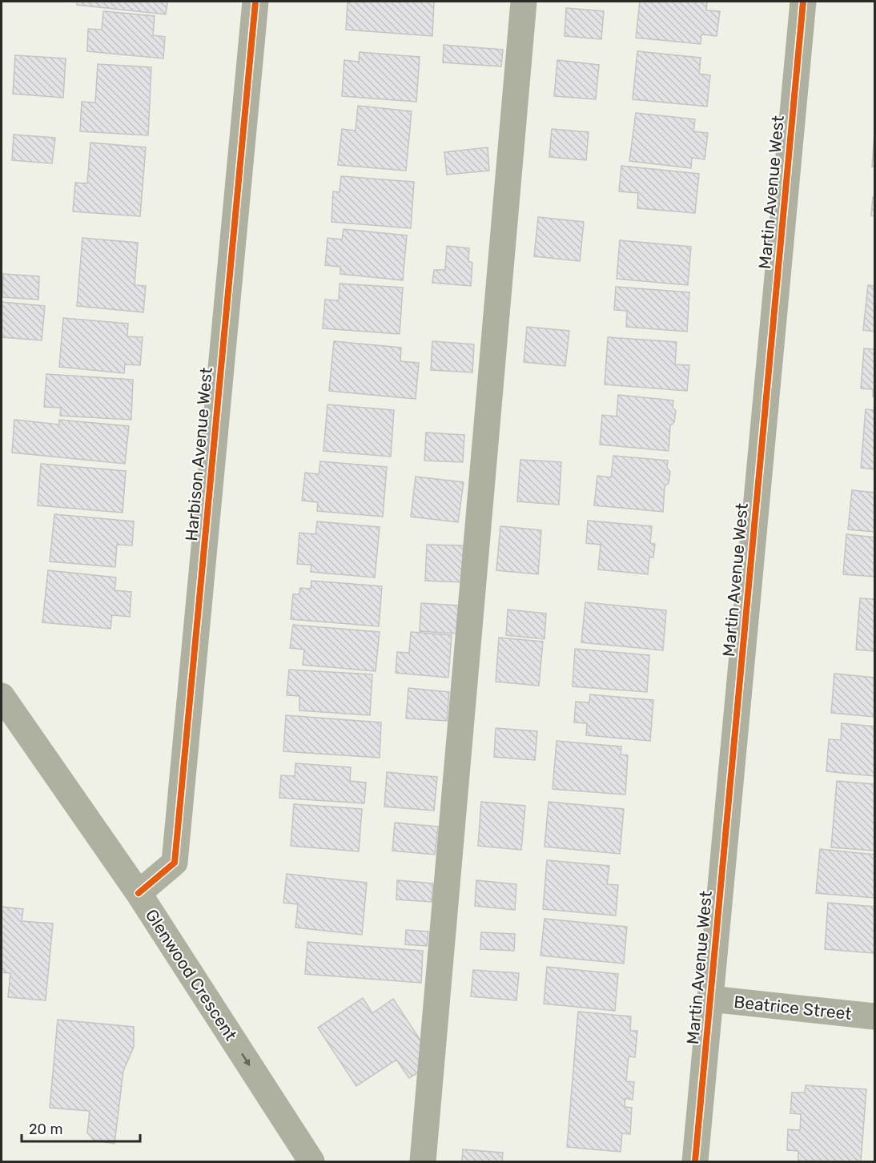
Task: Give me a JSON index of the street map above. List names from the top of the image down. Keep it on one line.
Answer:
{"streets":{"street":["Martin Avenue West","Harbison Avenue West","Glenwood Crescent","Beatrice Street"]},"crossings":[["Martin Avenue West","Beatrice Street"],["Harbison Avenue West","Glenwood Crescent"]],"one_way":["Glenwood Crescent"],"scale_bar":"20 m"}
